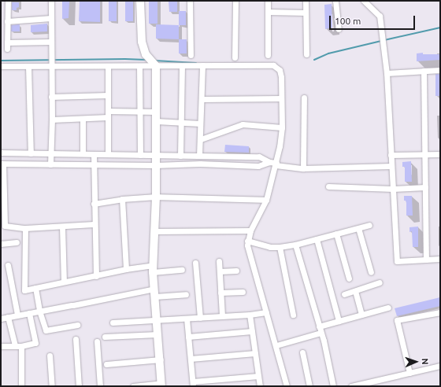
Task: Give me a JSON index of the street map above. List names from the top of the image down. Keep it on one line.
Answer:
{"scale_bar":"100 m","north":"right"}
